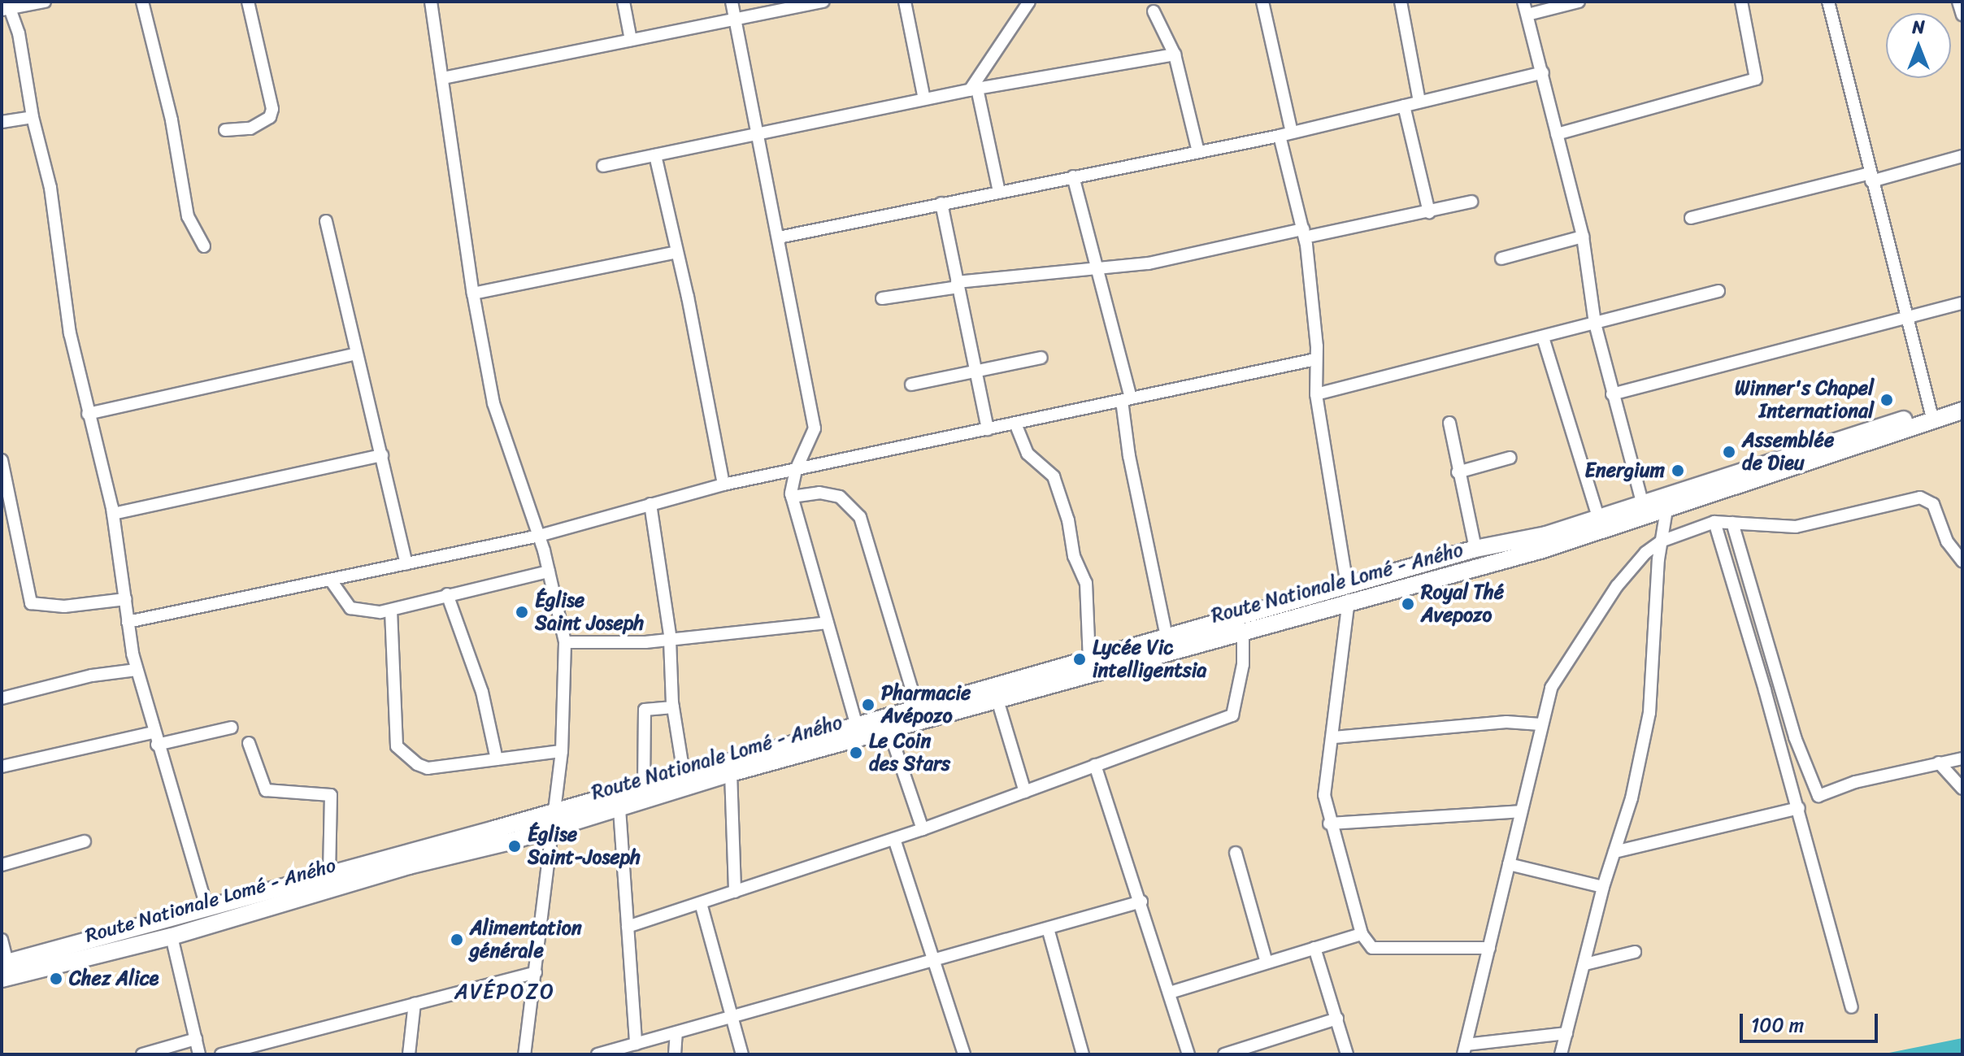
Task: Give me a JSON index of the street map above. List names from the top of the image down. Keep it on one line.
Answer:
{"streets":{"highway":["Route Nationale Lomé - Aného"]},"districts":["AVÉPOZO"],"places":["Winner's Chapel International","Assemblée de Dieu","Energium","Royal Thé Avepozo","Église Saint Joseph","Lycée Vic intelligentsia","Pharmacie Avépozo","Le Coin des Stars","Église Saint-Joseph","Alimentation générale","Chez Alice"],"scale_bar":"100 m","north":"top"}
